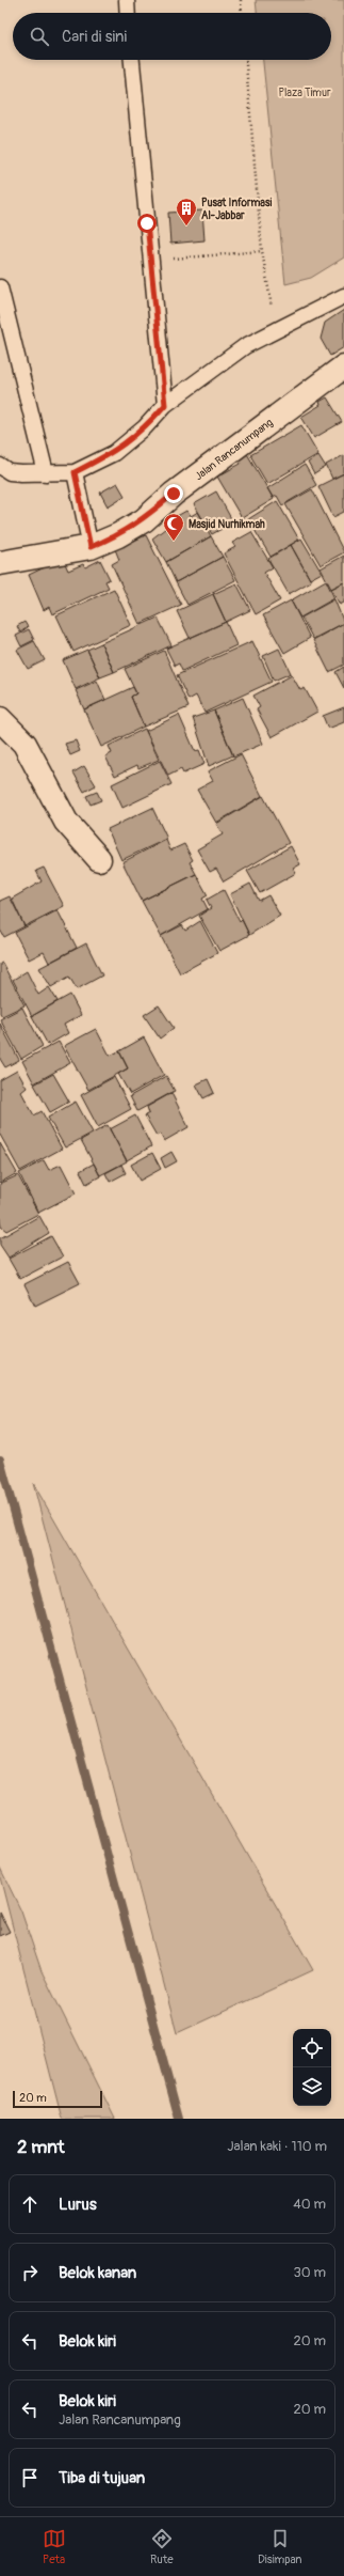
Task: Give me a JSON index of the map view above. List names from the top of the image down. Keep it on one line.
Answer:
{"streets":{"main road":["Jalan Rancanumpang"]},"parks":["Plaza Timur"],"places":{"building":["Pusat Informasi Al-Jabbar"],"mosque":["Masjid Nurhikmah"]},"scale_bar":"20 m","page":{"search":"Cari di sini","scale":"20 m","heading":["2 mnt","Jalan kaki · 110 m"],"list":[["Lurus","40 m"],["Belok kanan","30 m"],["Belok kiri","20 m"],["Belok kiri","Jalan Rancanumpang","20 m"],"Tiba di tujuan"],"nav":["Peta","Rute","Disimpan"]}}
